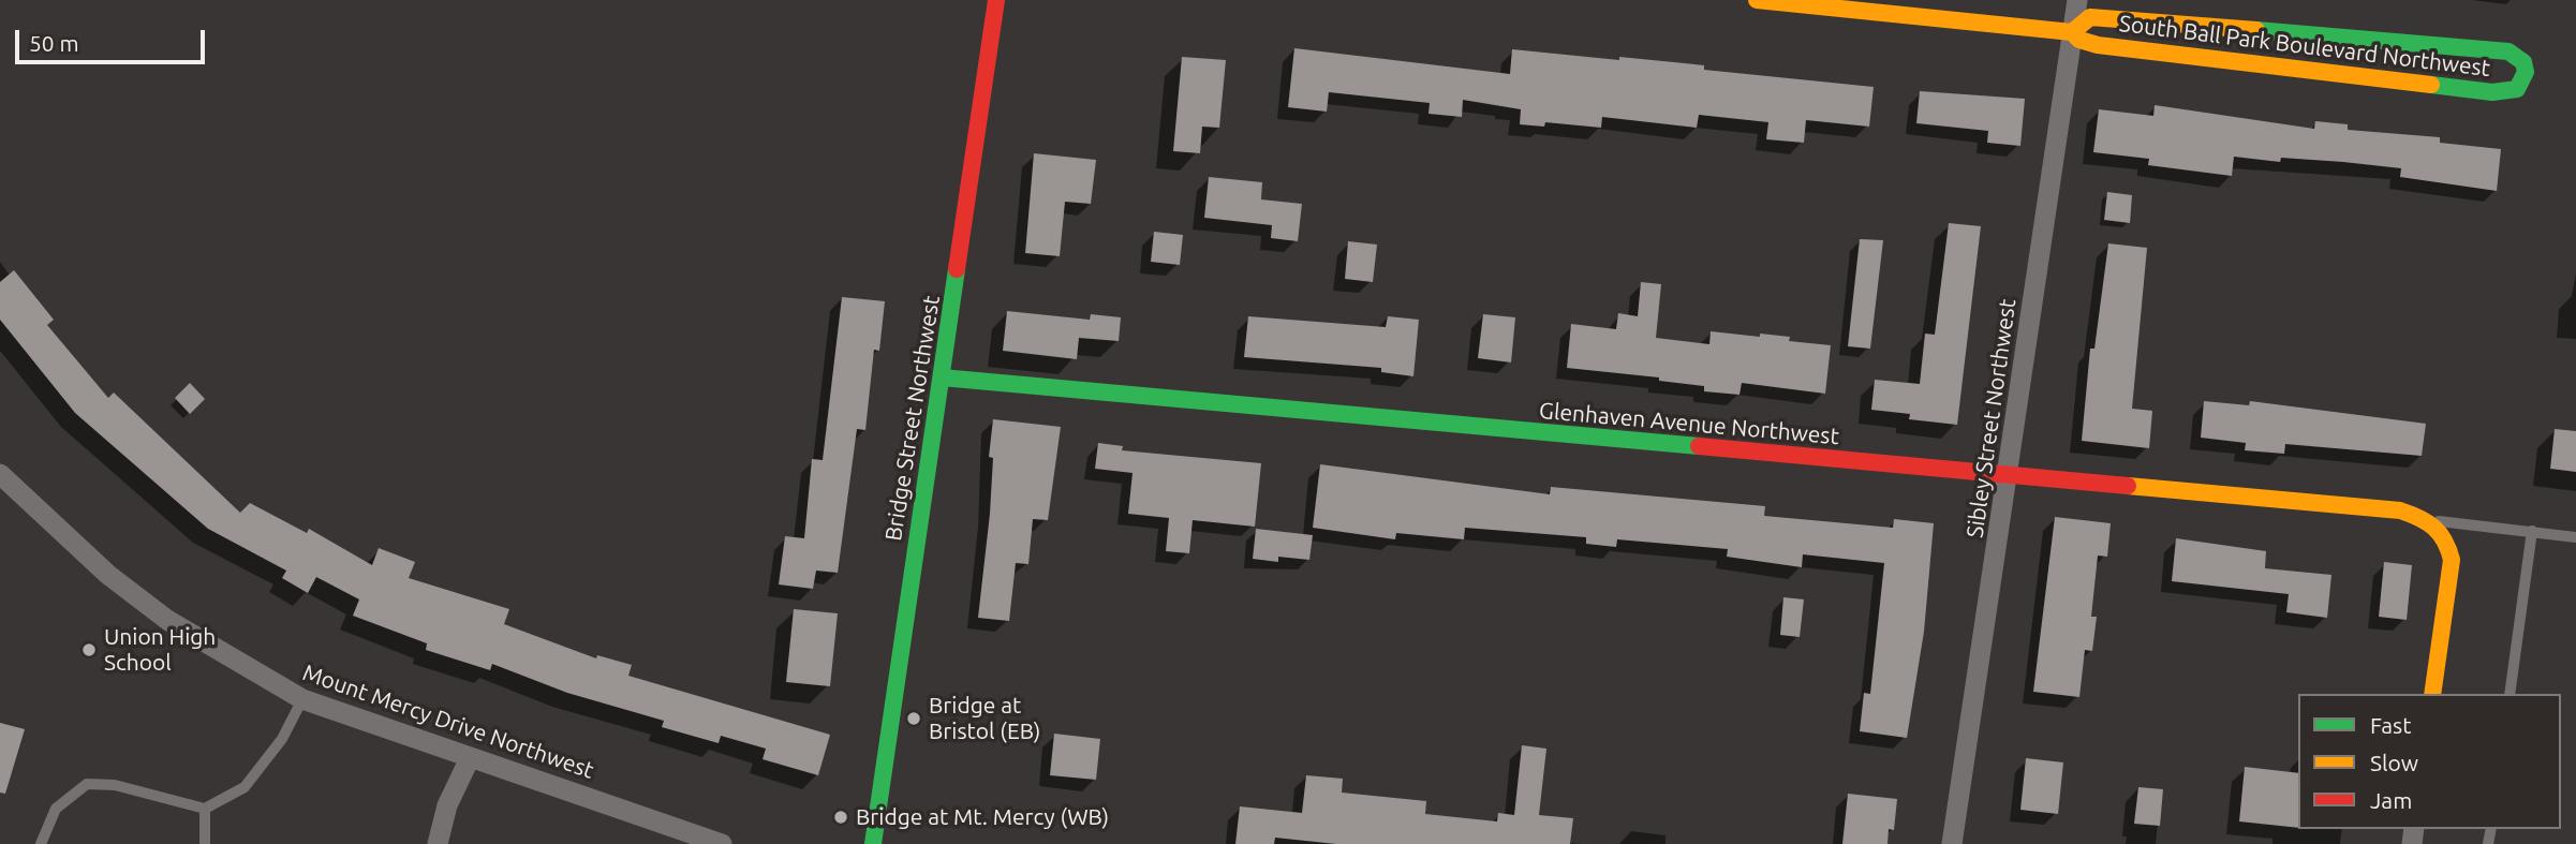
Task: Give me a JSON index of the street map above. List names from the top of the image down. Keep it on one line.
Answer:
{"streets":{"street":["South Ball Park Boulevard Northwest","Bridge Street Northwest","Sibley Street Northwest","Glenhaven Avenue Northwest","Mount Mercy Drive Northwest"]},"crossings":[["South Ball Park Boulevard Northwest","Sibley Street Northwest"],["Bridge Street Northwest","Glenhaven Avenue Northwest"],["Sibley Street Northwest","Glenhaven Avenue Northwest"]],"places":["Union High School","Bridge at Bristol (EB)","Bridge at Mt. Mercy (WB)"],"legend":["Fast","Slow","Jam"],"scale_bar":"50 m"}
